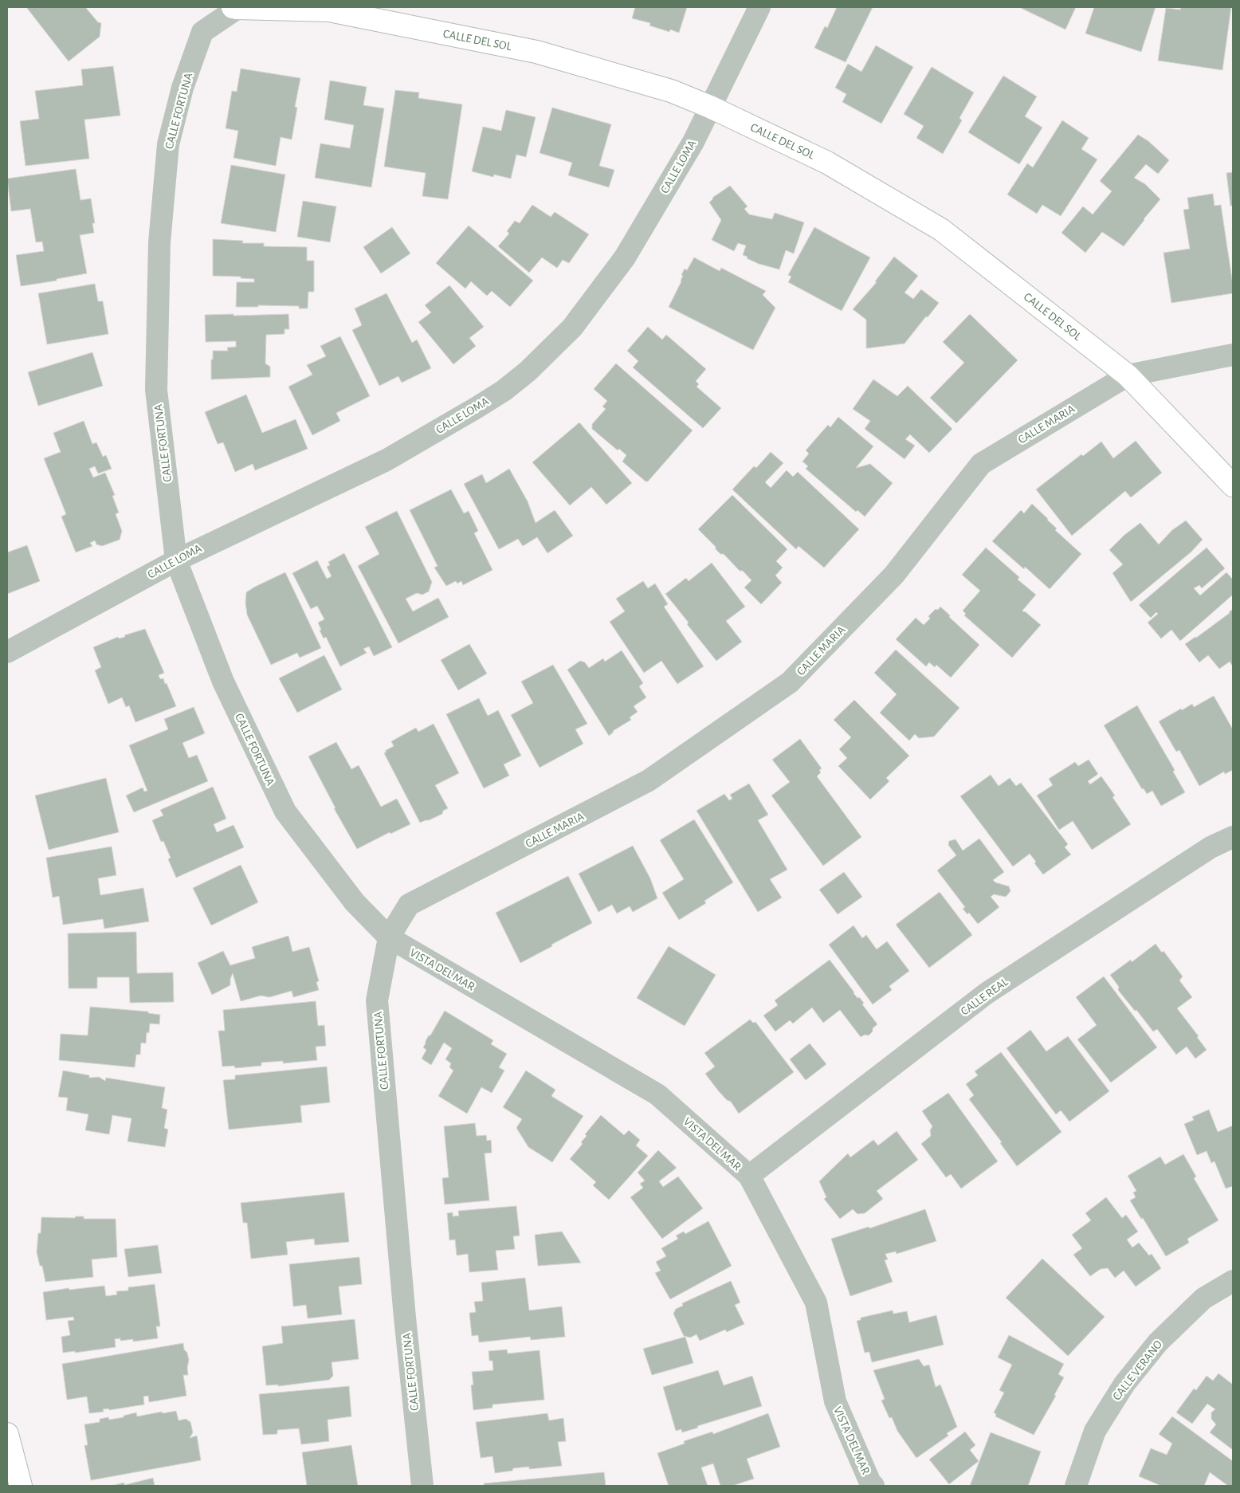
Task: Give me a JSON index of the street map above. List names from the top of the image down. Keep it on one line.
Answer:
{"streets":{"street":["CALLE DEL SOL","CALLE FORTUNA","CALLE LOMA","CALLE MARIA","VISTA DEL MAR","CALLE REAL","CALLE VERANO"]},"crossings":[["CALLE DEL SOL","CALLE FORTUNA"],["CALLE DEL SOL","CALLE LOMA"],["CALLE DEL SOL","CALLE MARIA"],["CALLE FORTUNA","CALLE LOMA"],["CALLE FORTUNA","CALLE MARIA"],["CALLE FORTUNA","VISTA DEL MAR"],["CALLE MARIA","VISTA DEL MAR"],["VISTA DEL MAR","CALLE REAL"]]}
